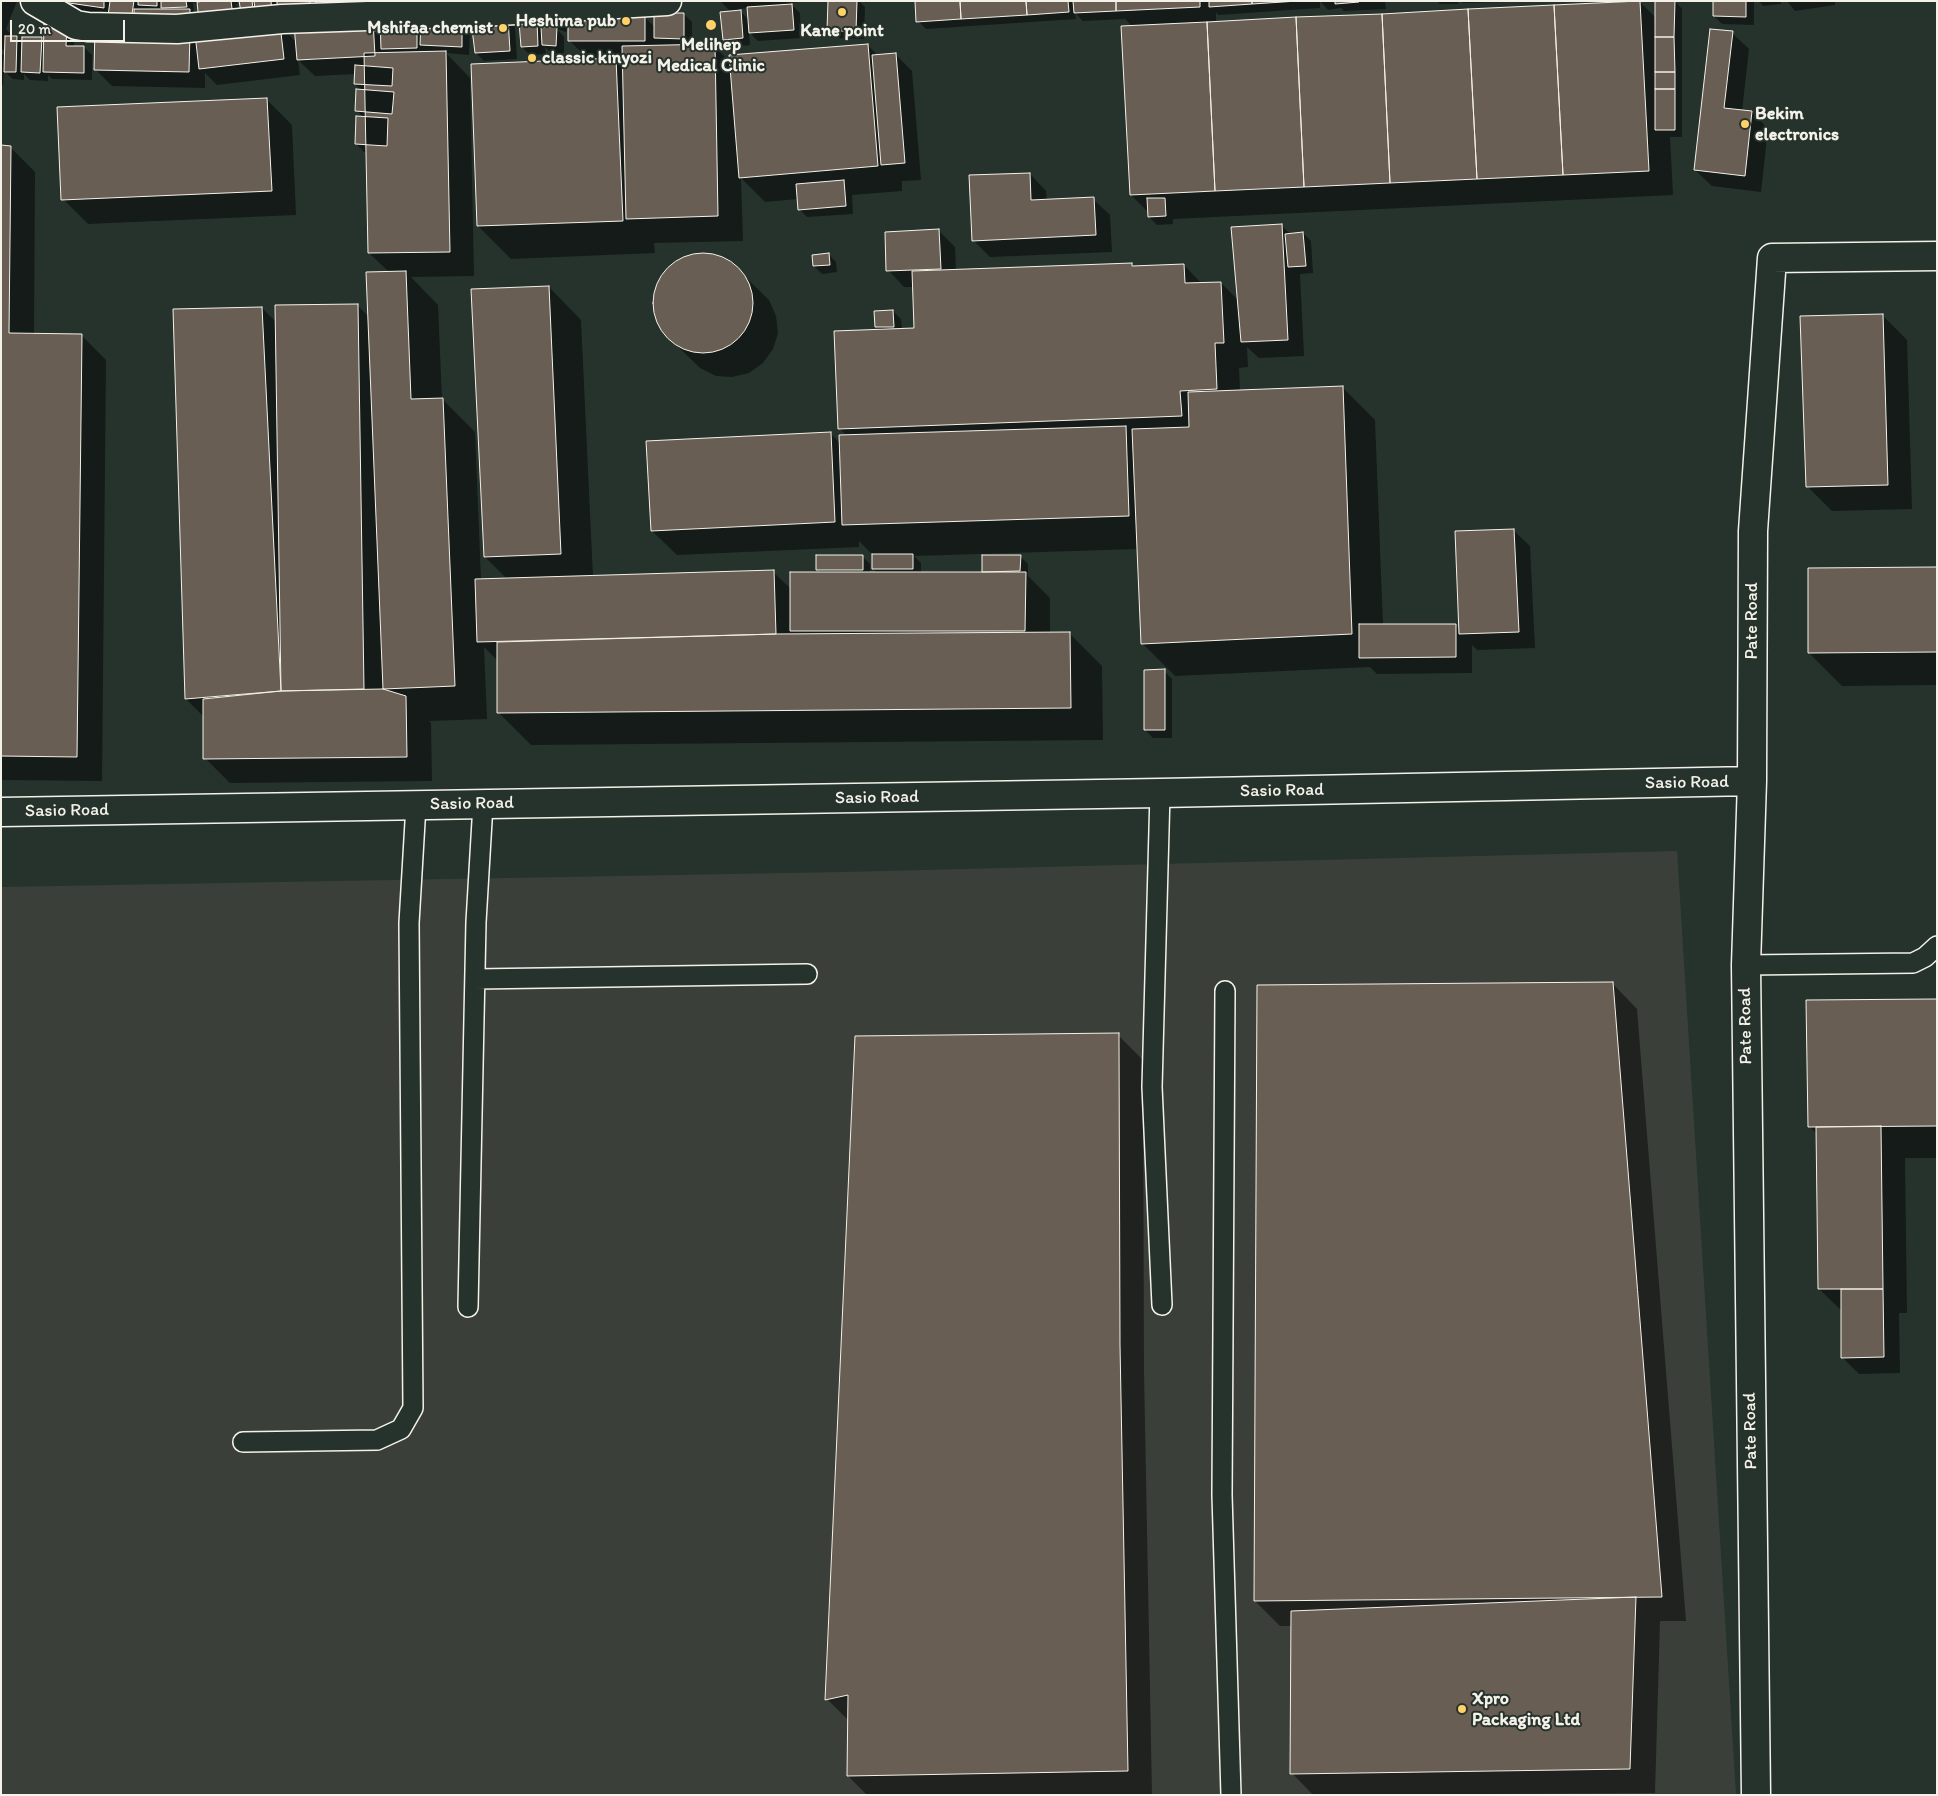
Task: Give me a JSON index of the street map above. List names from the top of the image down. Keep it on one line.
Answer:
{"streets":{"street":["Pate Road","Sasio Road"]},"crossings":[["Pate Road","Sasio Road"]],"places":["Kane point","Heshima pub","Melihep Medical Clinic","Mshifaa chemist","classic kinyozi","Bekim electronics","Xpro Packaging Ltd"],"scale_bar":"20 m"}
